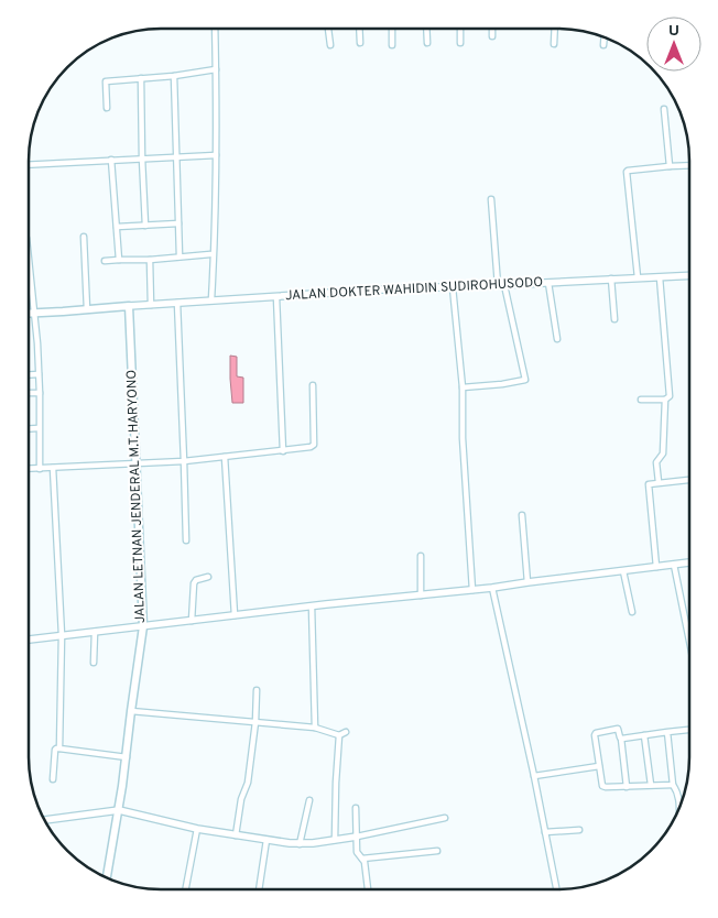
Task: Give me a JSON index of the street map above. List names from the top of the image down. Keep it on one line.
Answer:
{"streets":{"main road":["JALAN LETNAN JENDERAL M.T. HARYONO"],"street":["JALAN DOKTER WAHIDIN SUDIROHUSODO"]},"crossings":[["JALAN DOKTER WAHIDIN SUDIROHUSODO","JALAN LETNAN JENDERAL M.T. HARYONO"]],"north":"top"}
